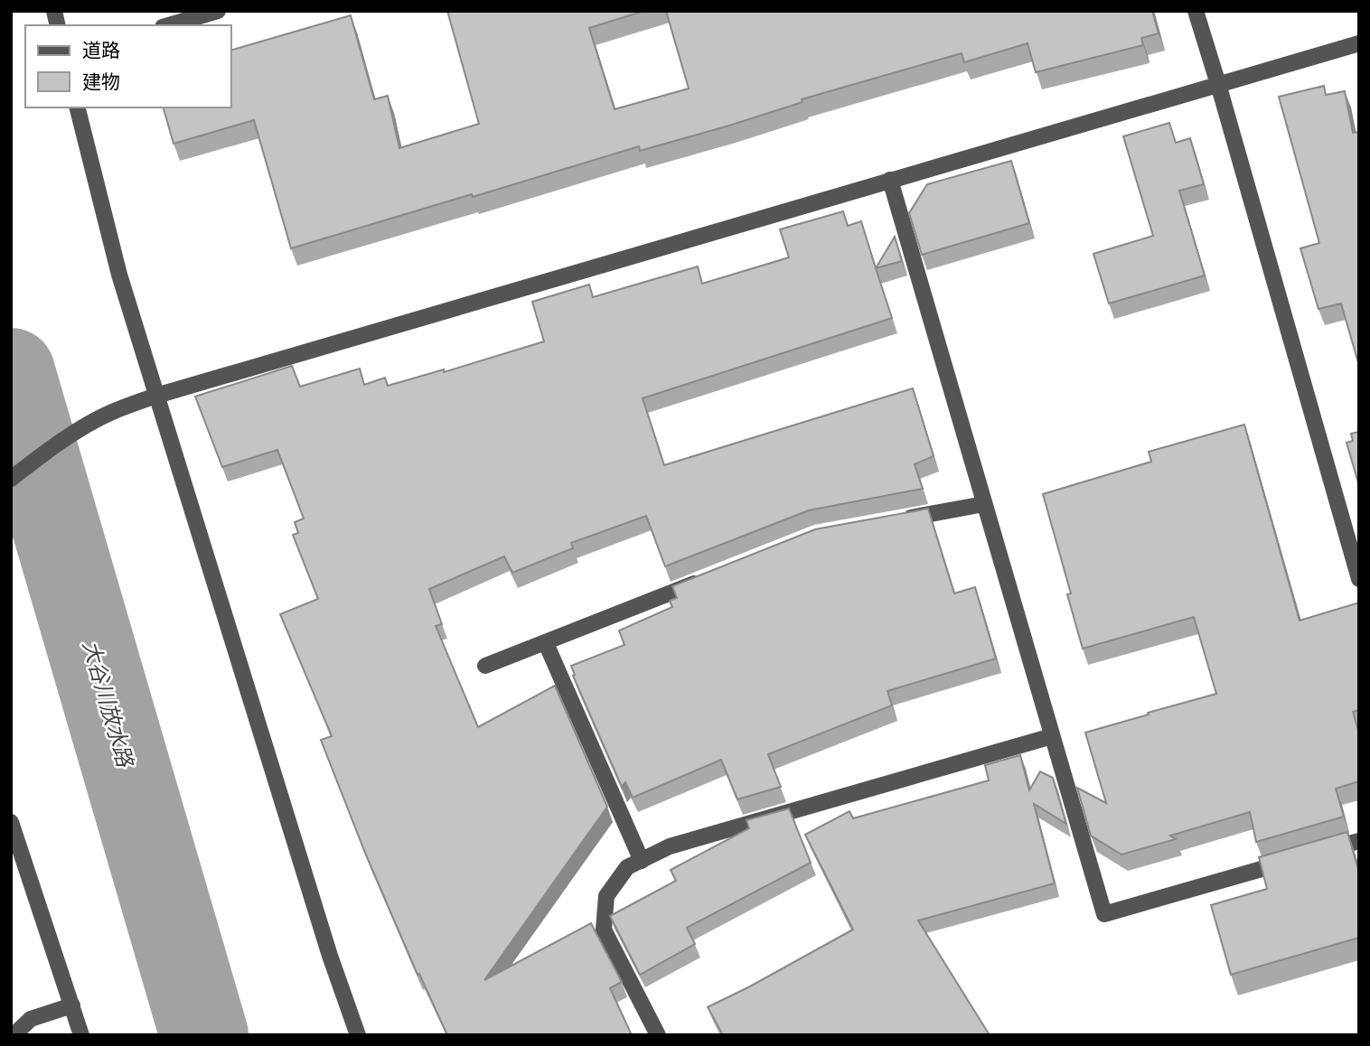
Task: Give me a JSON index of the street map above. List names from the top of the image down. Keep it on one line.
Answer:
{"water":["大谷川放水路"],"legend":["道路","建物"]}
